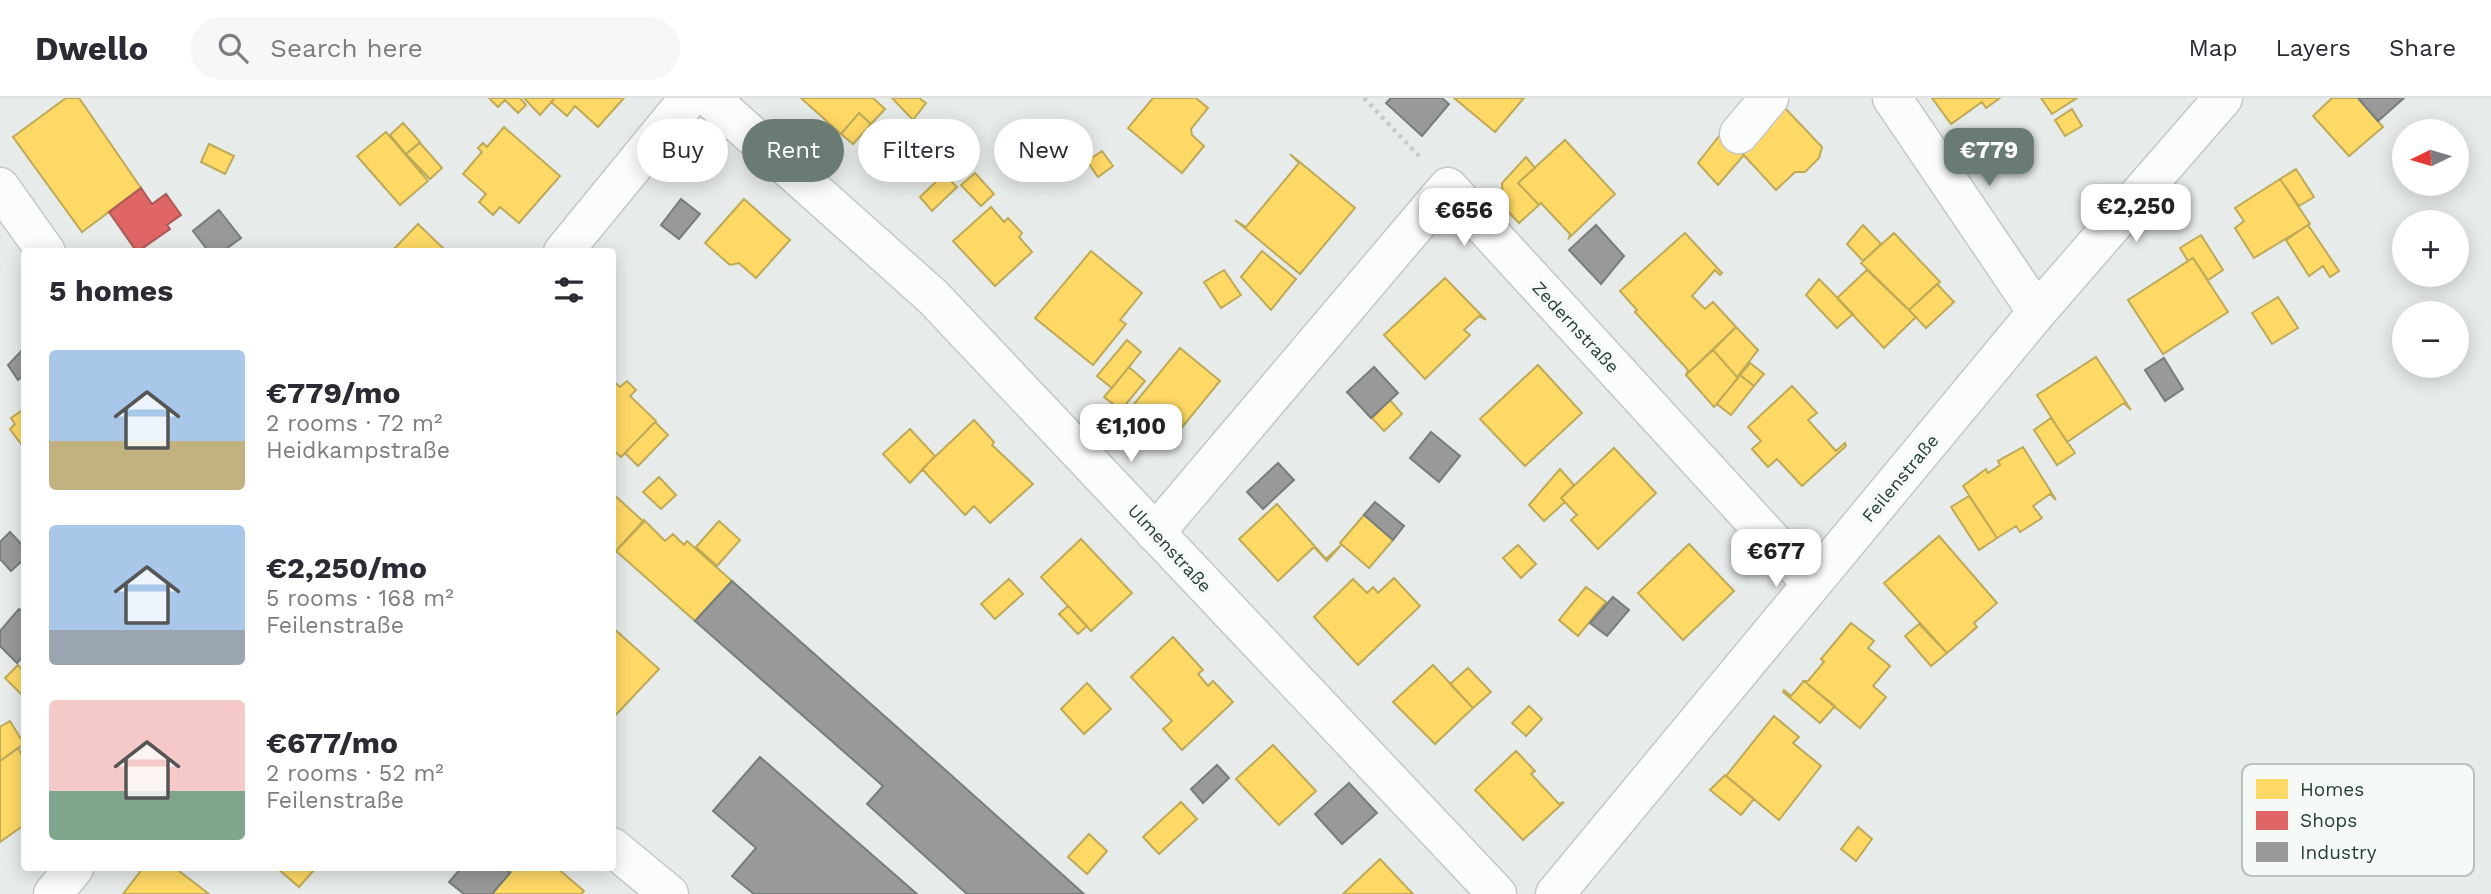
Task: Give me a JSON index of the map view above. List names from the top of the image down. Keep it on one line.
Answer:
{"streets":{"street":["Zedernstraße","Feilenstraße","Ulmenstraße"]},"crossings":[["Zedernstraße","Feilenstraße"]],"legend":["Homes","Shops","Industry"],"north":"left","page":{"header":"Dwello","search":"Search here","nav":["Map","Layers","Share"],"map_buttons":["+","−"],"chip":["Buy","Rent","Filters","New"],"price":["€779","€2,250","€656","€1,100","€677"],"heading":"5 homes","list":[{"name":"€779/mo","note":"2 rooms · 72 m² · Heidkampstraße"},{"name":"€2,250/mo","note":"5 rooms · 168 m² · Feilenstraße"},{"name":"€677/mo","note":"2 rooms · 52 m² · Feilenstraße"}]}}
